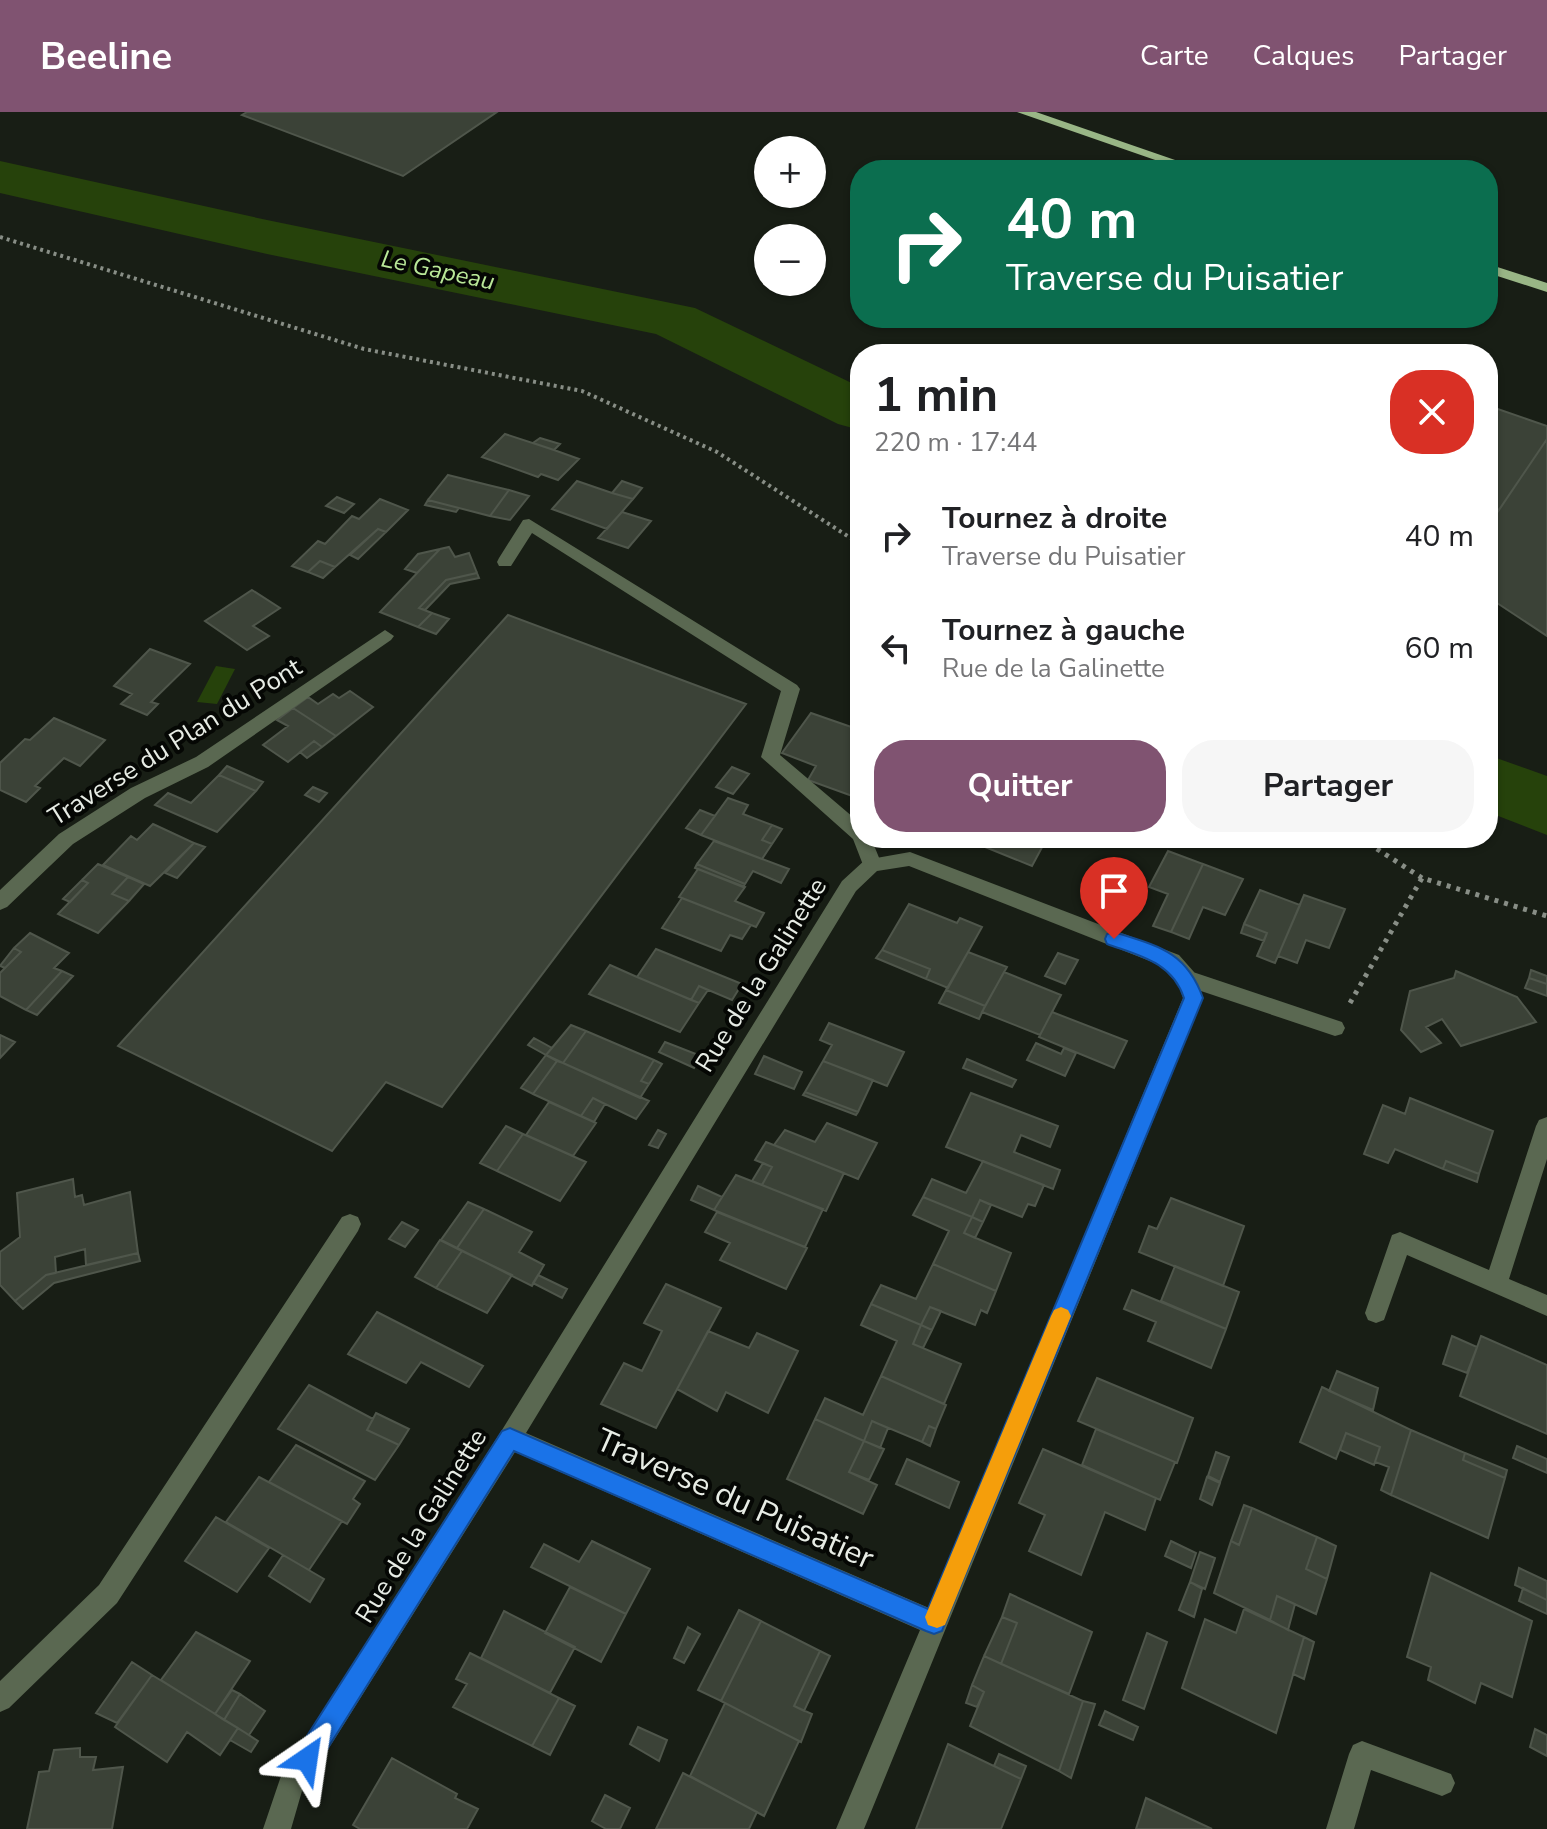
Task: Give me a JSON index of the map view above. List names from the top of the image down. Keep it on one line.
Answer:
{"streets":{"street":["Traverse du Plan du Pont","Rue de la Galinette","Traverse du Puisatier"]},"crossings":[["Rue de la Galinette","Traverse du Puisatier"]],"water":["Le Gapeau"],"page":{"header":"Beeline","nav":["Carte","Calques","Partager"],"map_buttons":["+","−"],"turn":["40 m","Traverse du Puisatier"],"heading":["1 min","220 m · 17:44"],"list":[{"name":"Tournez à droite","note":"Traverse du Puisatier","value":"40 m"},{"name":"Tournez à gauche","note":"Rue de la Galinette","value":"60 m"}],"buttons":["Quitter","Partager"]}}
